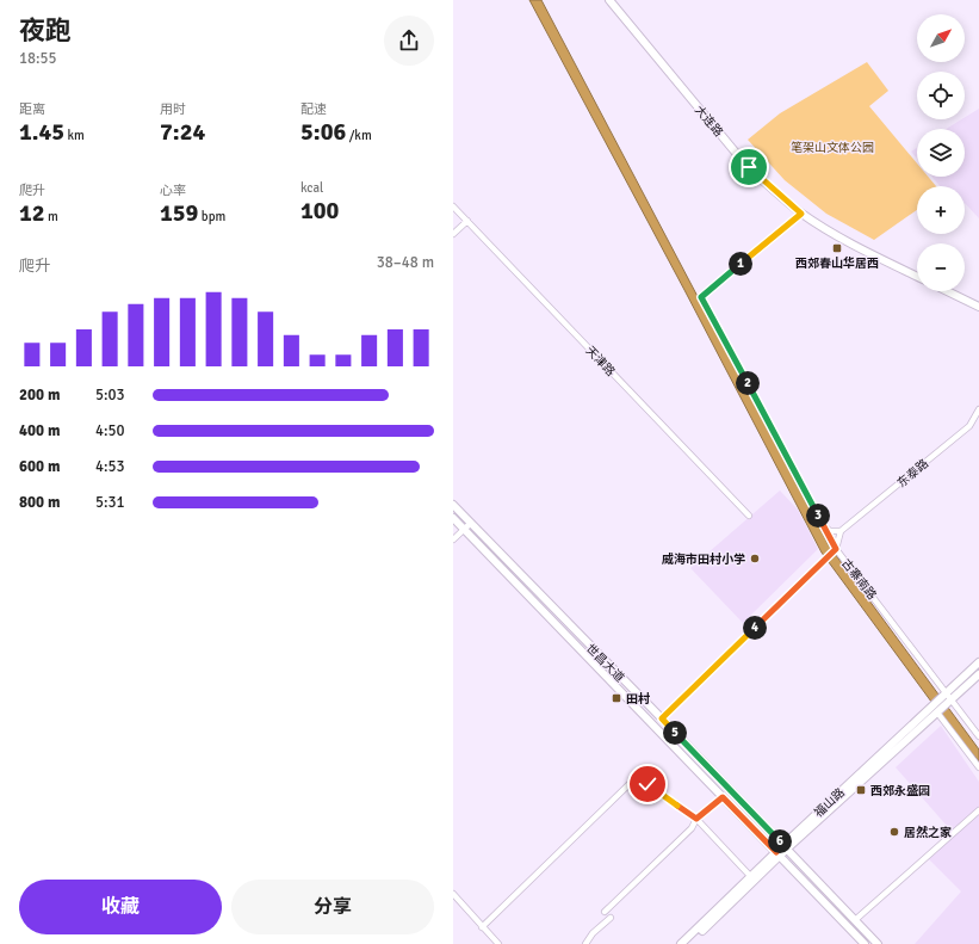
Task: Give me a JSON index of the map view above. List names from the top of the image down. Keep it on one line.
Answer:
{"streets":{"main road":["大连路","世昌大道"],"street":["天津路","东泰路","古寨南路"]},"crossings":[["大连路","古寨南路"]],"parks":["笔架山文体公园"],"places":{"transit":["西郊春山华居西","田村","西郊永盛园"],"other":["威海市田村小学","居然之家"]},"north":"top right","page":{"heading":["夜跑","18:55"],"map_buttons":["+","−"],"stats":[["距离","1.45 km"],["用时","7:24"],["配速","5:06 /km"],["爬升","12 m"],["心率","159 bpm"],["kcal","100"]],"chart":["爬升","38–48 m"],"pins":["1","2","3","4","5","6"],"list":[{"name":"200 m","note":"5:03"},{"name":"400 m","note":"4:50"},{"name":"600 m","note":"4:53"},{"name":"800 m","note":"5:31"}],"buttons":["收藏","分享"]}}
